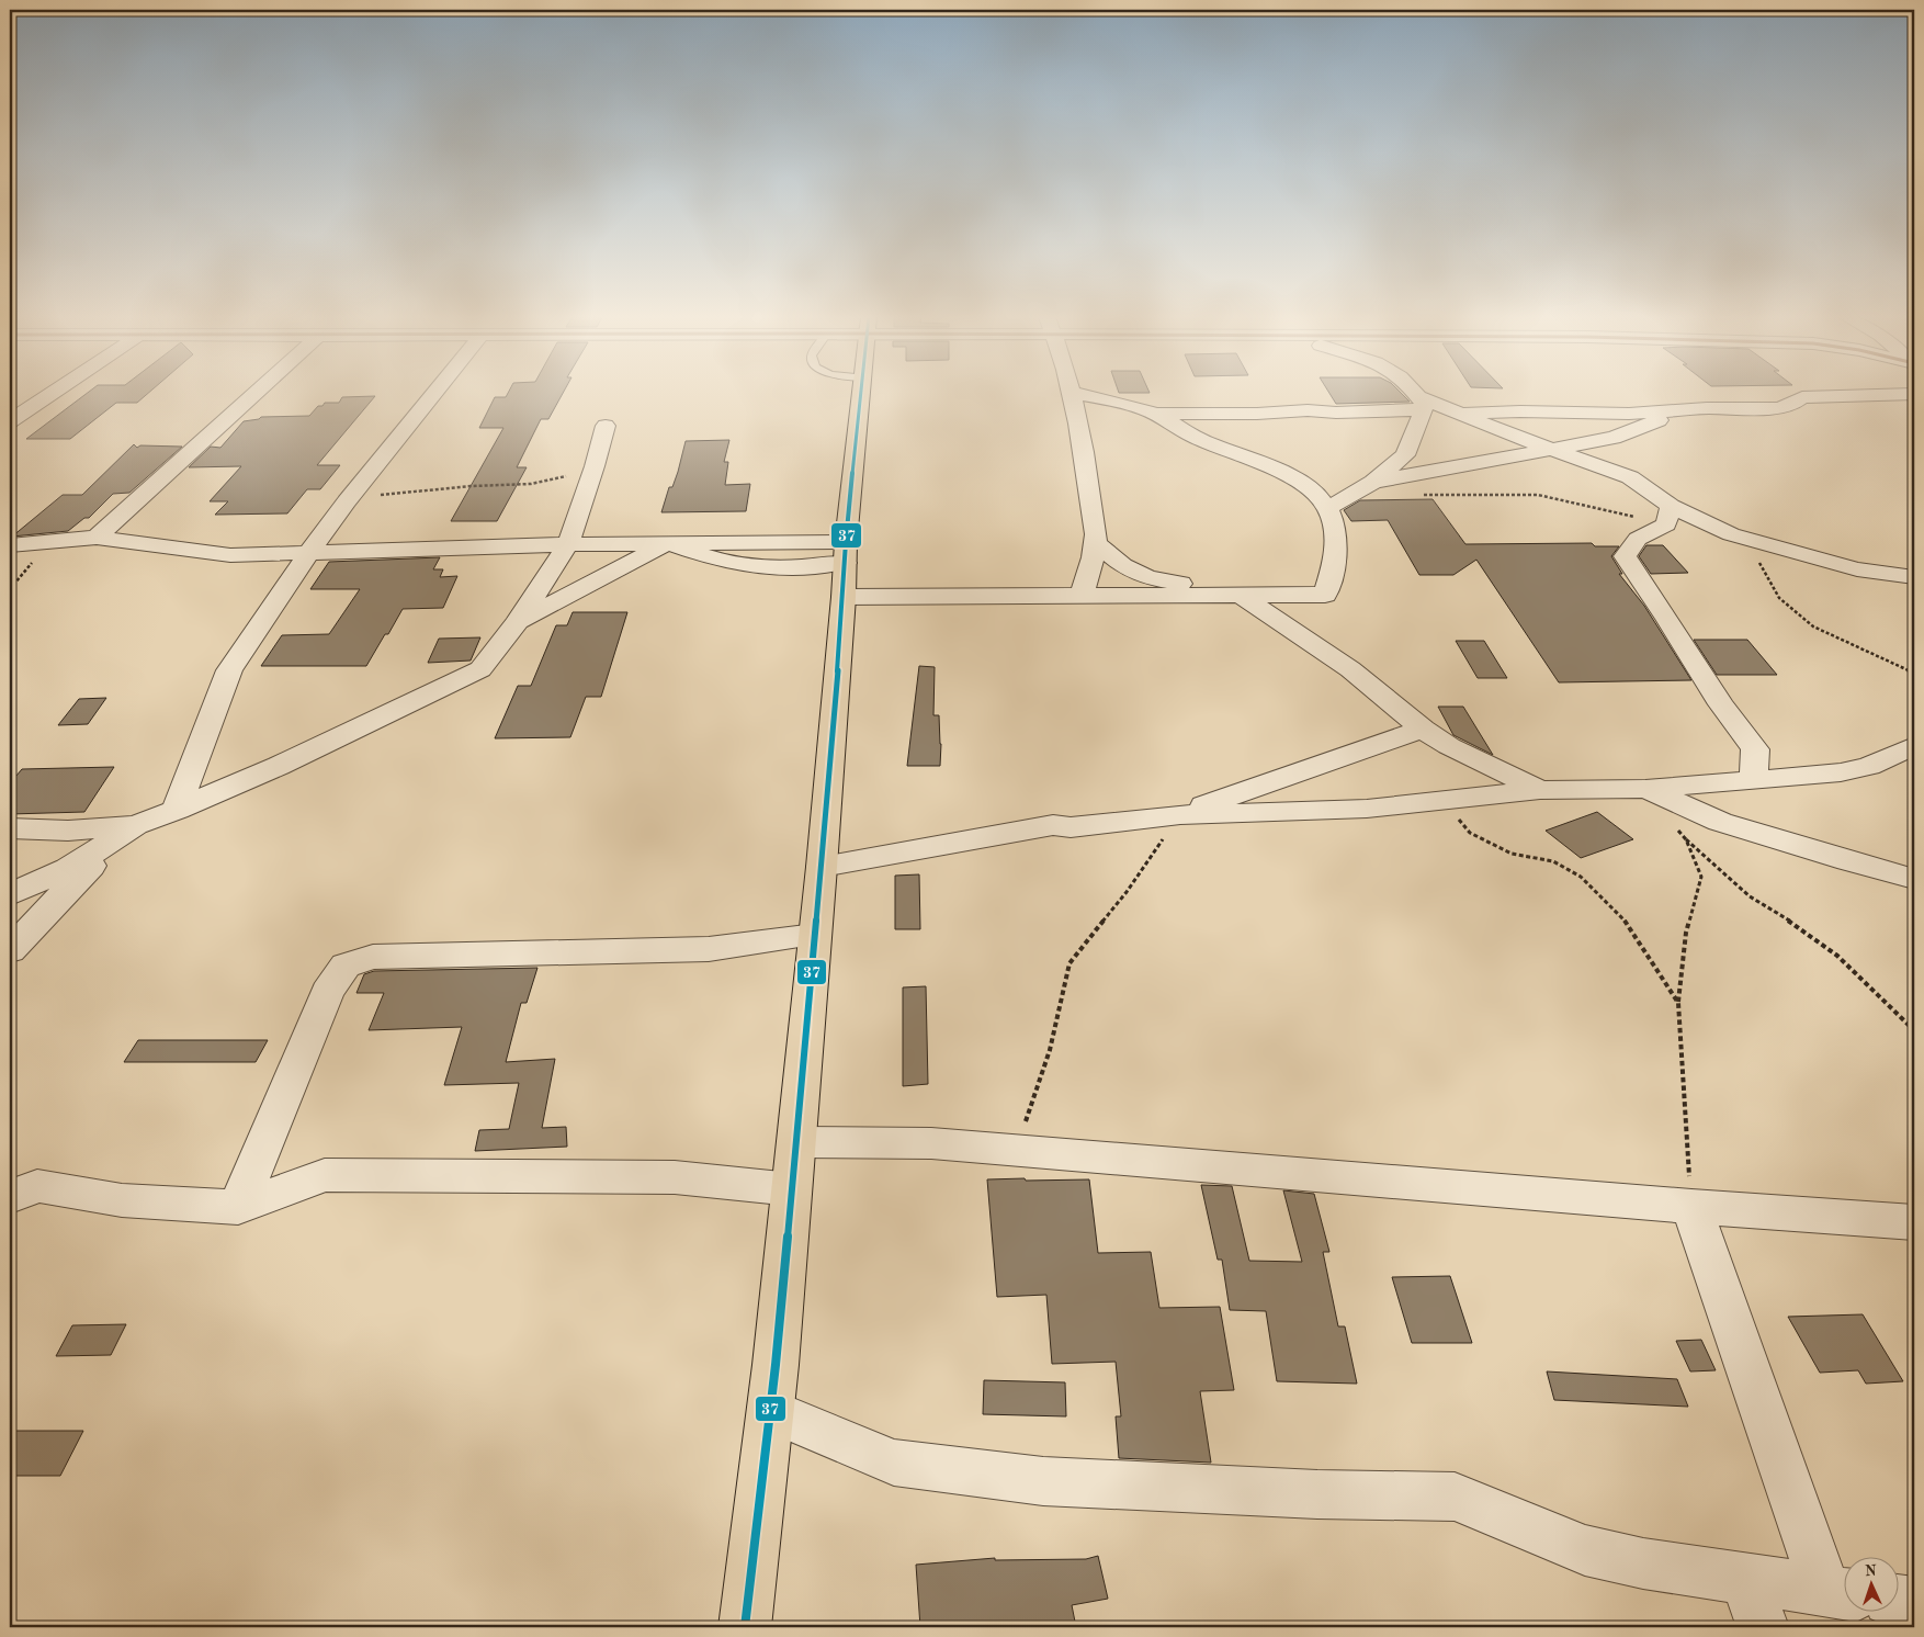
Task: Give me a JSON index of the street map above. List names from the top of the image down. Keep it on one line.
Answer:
{"lines":["transit line 37"],"north":"top"}
